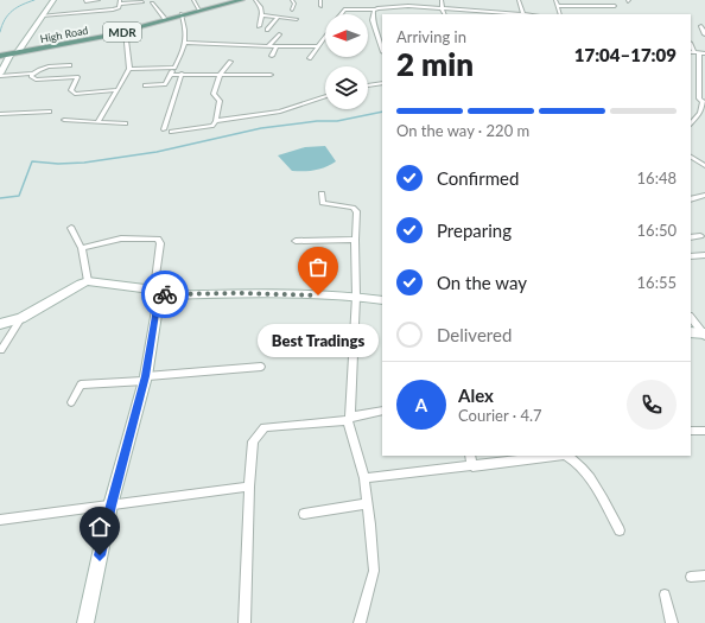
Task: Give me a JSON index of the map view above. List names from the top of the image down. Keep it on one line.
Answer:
{"streets":{"main road":["MDR","High Road"]},"places":["Best Tradings"],"north":"left","page":{"heading":["2 min","Arriving in","17:04–17:09"],"panel":["Alex","Courier · 4.7"],"bar":"On the way · 220 m","list":[["Confirmed","16:48"],["Preparing","16:50"],["On the way","16:55"],"Delivered"],"bubble":"Best Tradings","round":"A"}}
